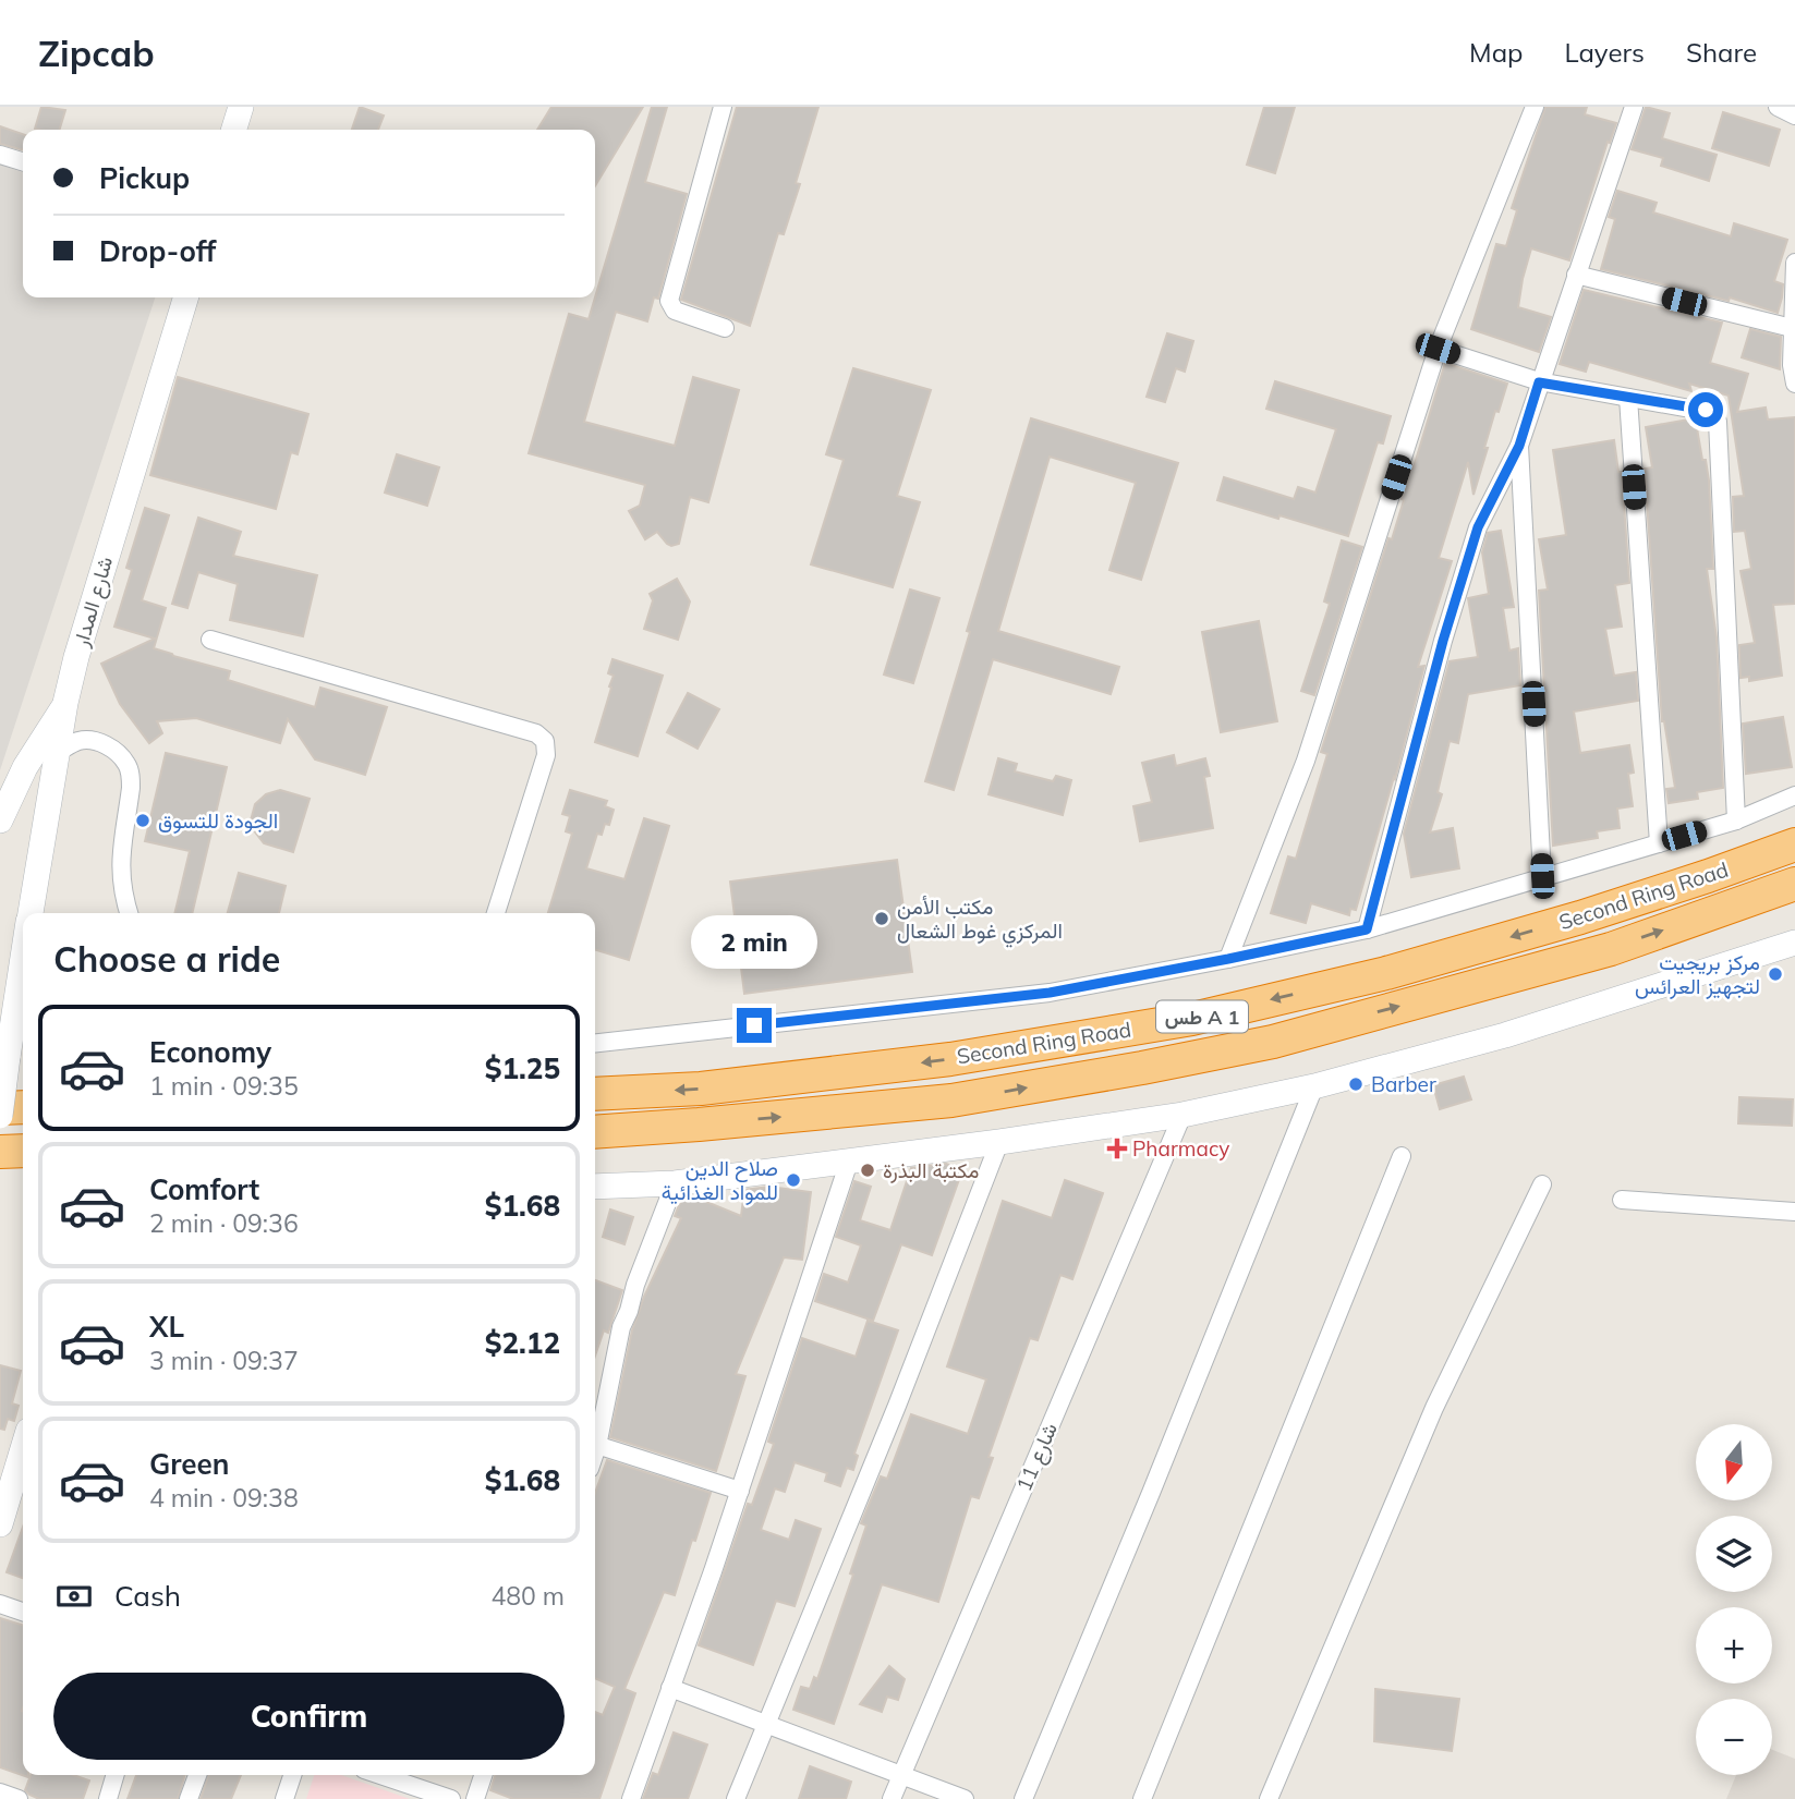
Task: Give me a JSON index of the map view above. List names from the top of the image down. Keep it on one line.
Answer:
{"streets":{"highway":["Second Ring Road","طس A 1"],"street":["شارع المدار","شارع 11"]},"places":{"other":["الجودة للتسوق","مكتب الأمن المركزي غوط الشعال","مركز بريجيت لتجهيز العرائس","Barber","مكتبة البذرة","صلاح الدين للمواد الغذائية"],"health":["Pharmacy"]},"north":"bottom","page":{"header":"Zipcab","nav":["Map","Layers","Share"],"banner":["Pickup","Drop-off"],"heading":"Choose a ride","bubble":"2 min","list":[{"name":"Economy","note":"1 min · 09:35","value":"$1.25"},{"name":"Comfort","note":"2 min · 09:36","value":"$1.68"},{"name":"XL","note":"3 min · 09:37","value":"$2.12"},{"name":"Green","note":"4 min · 09:38","value":"$1.68"}],"map_buttons":["+","−"],"pay":["Cash","480 m"],"buttons":"Confirm"}}
